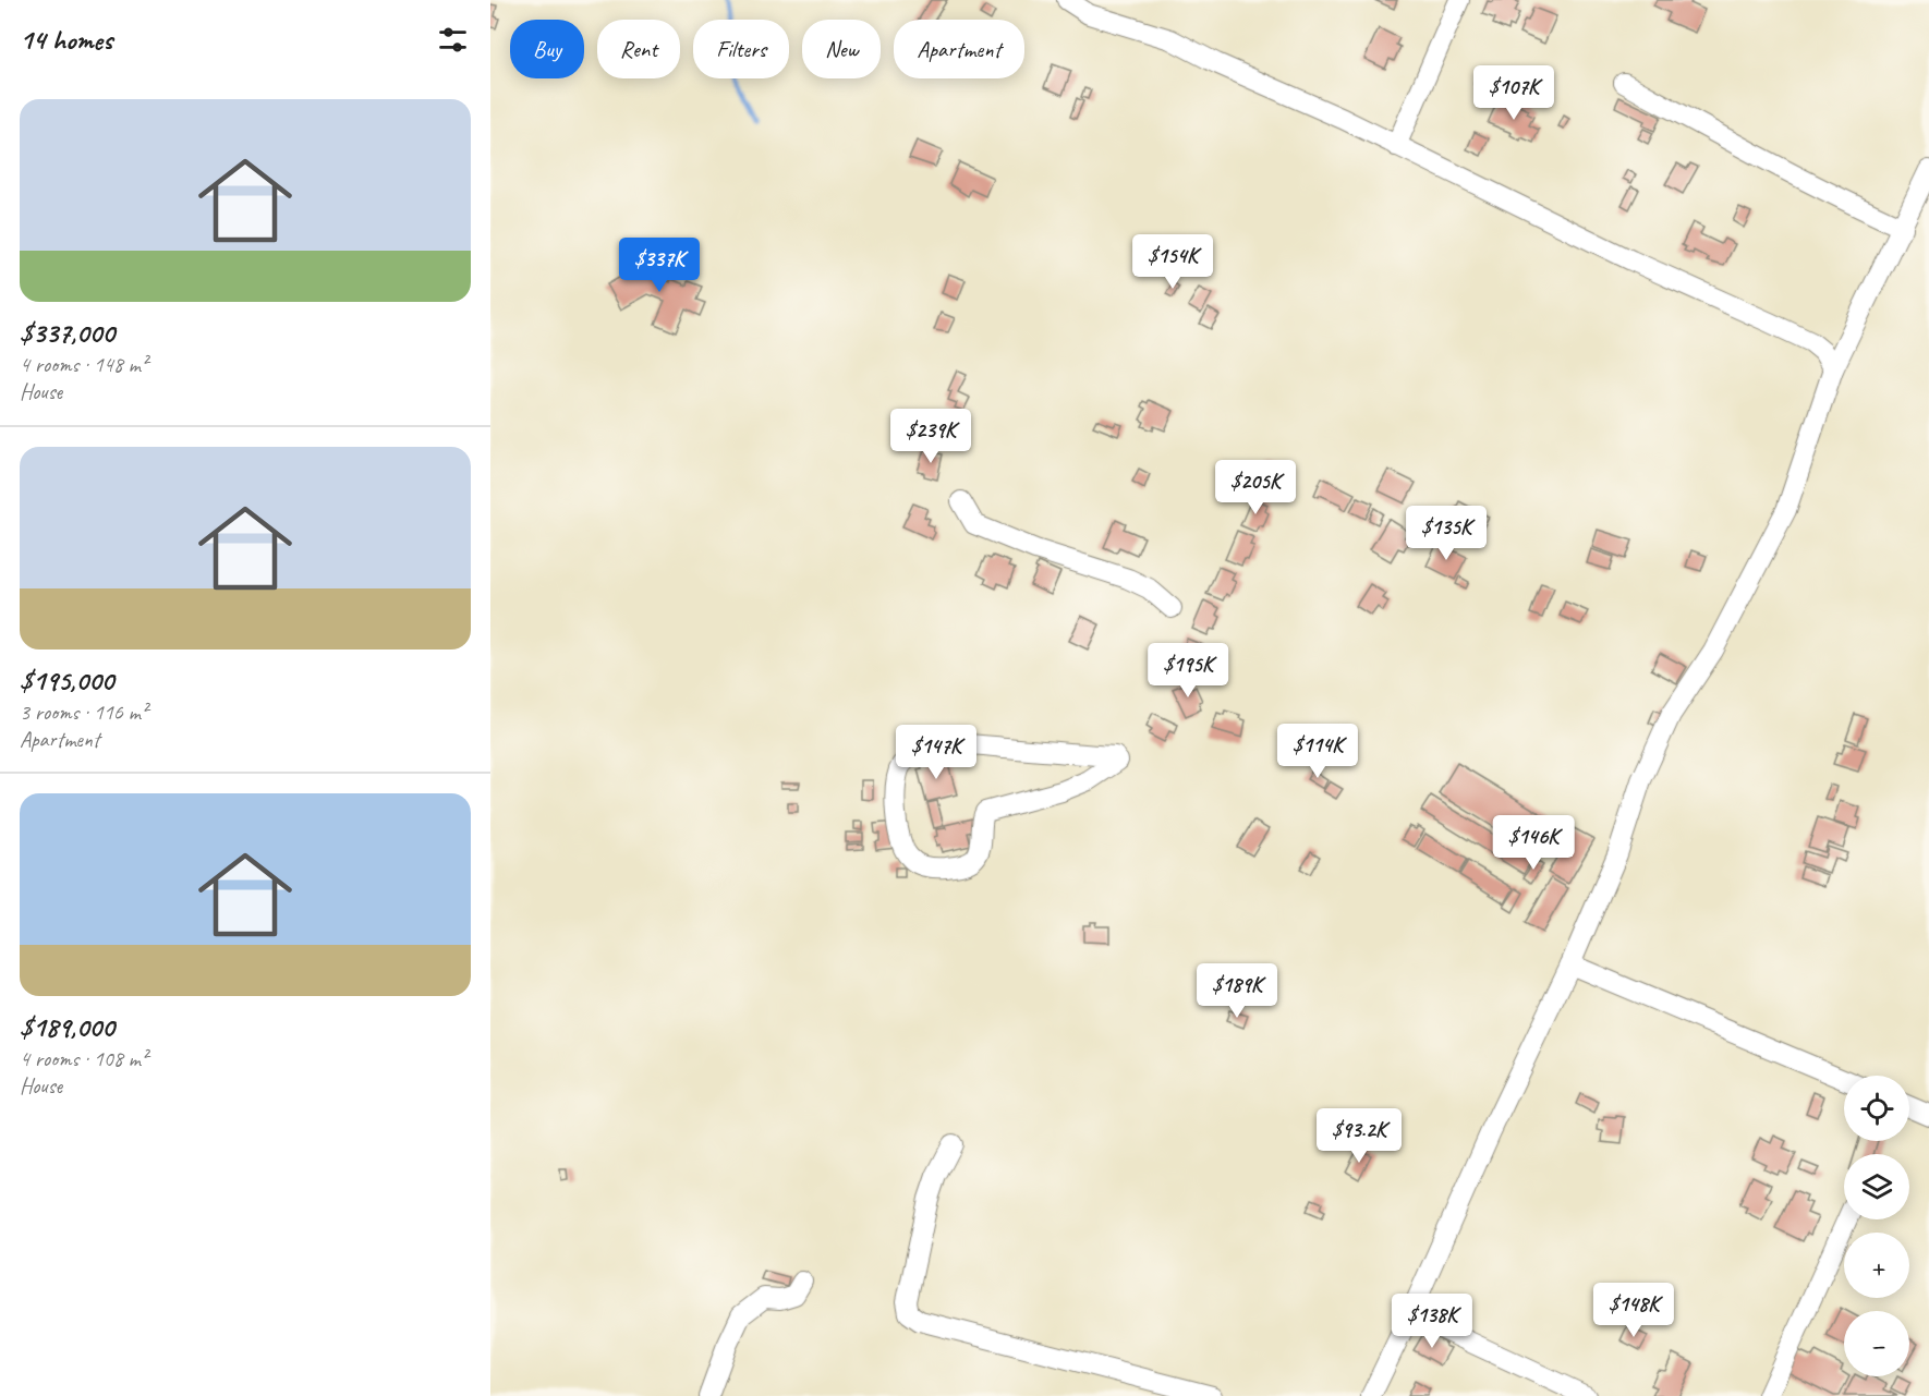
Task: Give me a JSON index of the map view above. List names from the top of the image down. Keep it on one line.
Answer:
{"page":{"heading":"14 homes","chip":["Buy","Rent","Filters","New","Apartment"],"price":["$107K","$154K","$337K","$239K","$205K","$135K","$195K","$114K","$147K","$146K","$189K","$93.2K","$148K","$138K"],"list":[{"name":"$337,000","note":"4 rooms · 148 m² · House"},{"name":"$195,000","note":"3 rooms · 116 m² · Apartment"},{"name":"$189,000","note":"4 rooms · 108 m² · House"}],"map_buttons":["+","−"]}}
